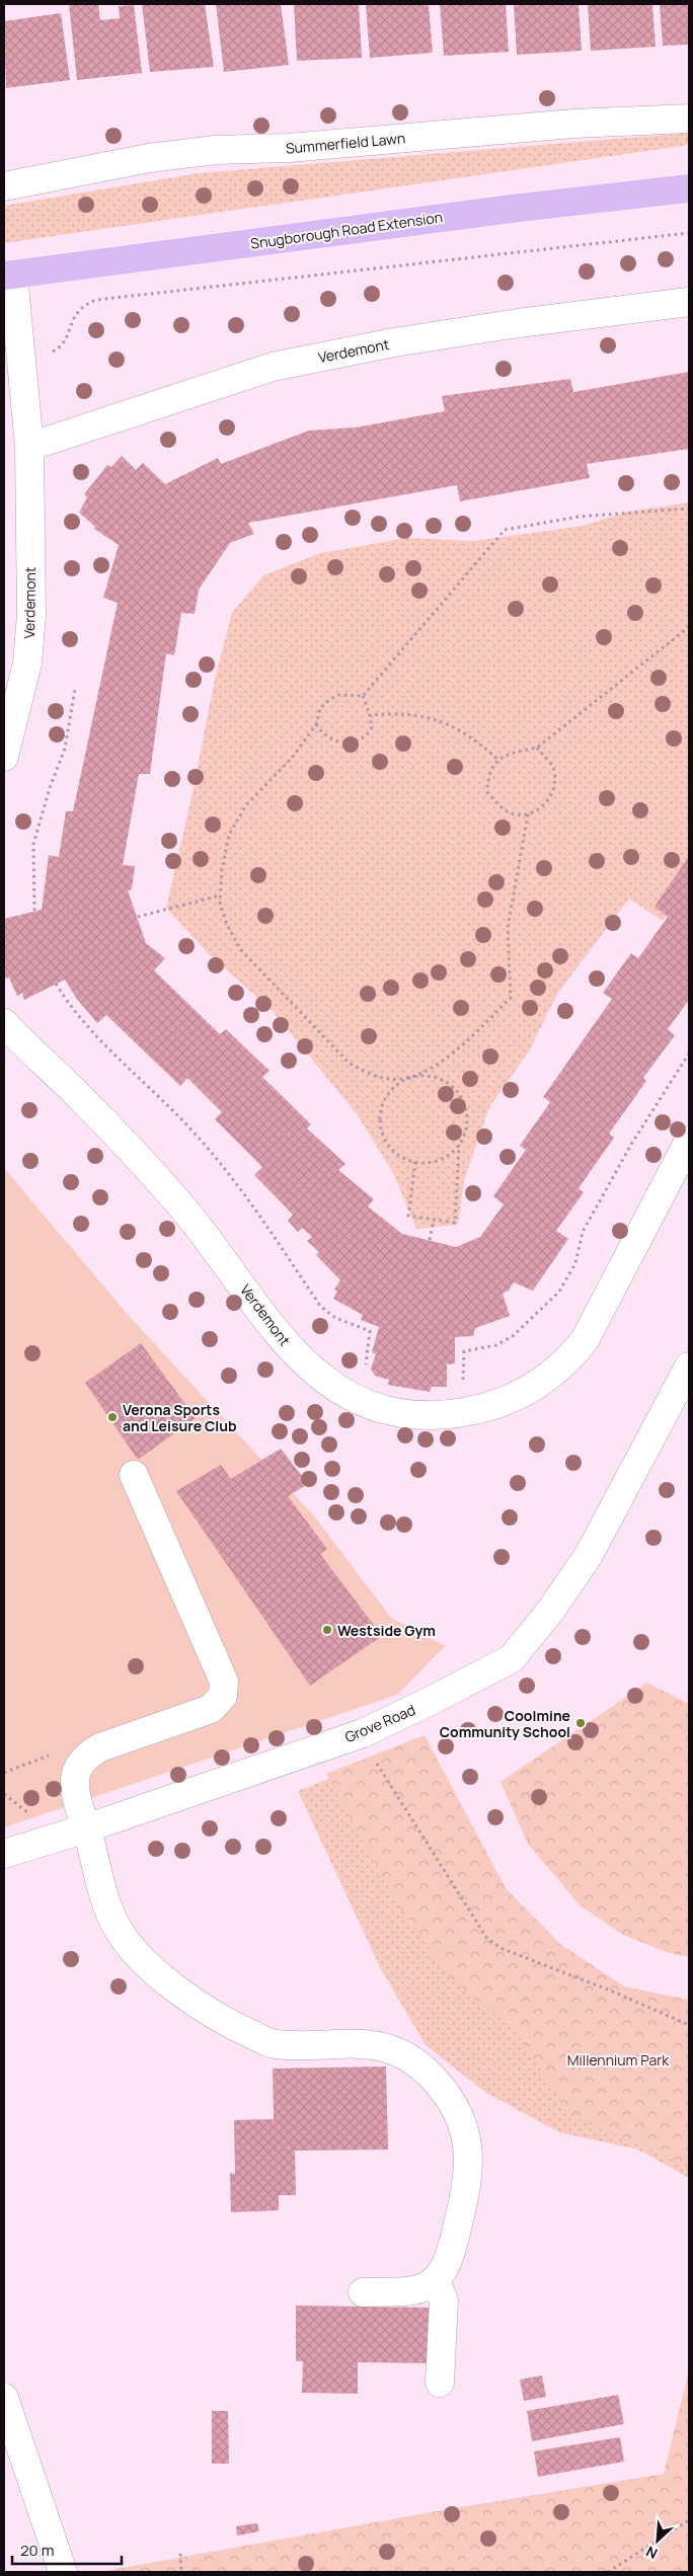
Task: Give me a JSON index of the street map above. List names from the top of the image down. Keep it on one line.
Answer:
{"streets":{"main road":["Snugborough Road Extension"],"street":["Summerfield Lawn","Verdemont","Grove Road"]},"crossings":[["Snugborough Road Extension","Verdemont"]],"parks":["Millennium Park"],"places":["Verona Sports and Leisure Club","Westside Gym","Coolmine Community School"],"scale_bar":"20 m","north":"bottom left"}
